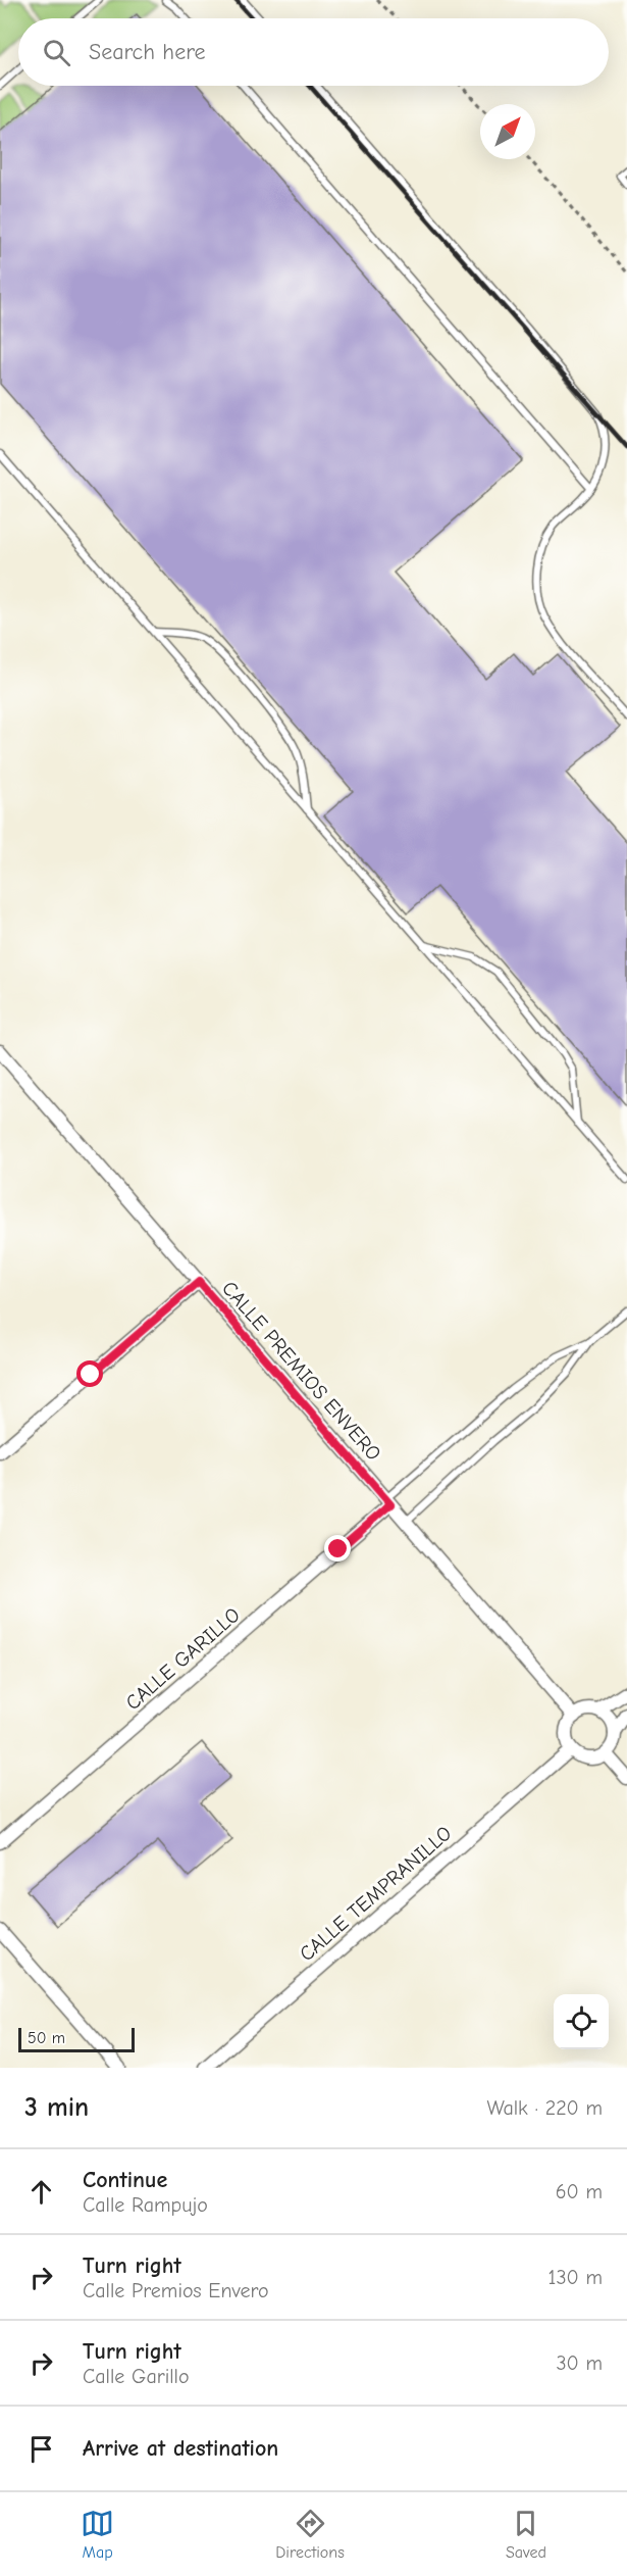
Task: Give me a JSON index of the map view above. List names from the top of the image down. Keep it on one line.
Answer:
{"streets":{"street":["CALLE PREMIOS ENVERO","CALLE GARILLO","CALLE TEMPRANILLO"]},"crossings":[["CALLE PREMIOS ENVERO","CALLE GARILLO"],["CALLE PREMIOS ENVERO","CALLE TEMPRANILLO"]],"scale_bar":"50 m","north":"top right","page":{"search":"Search here","scale":"50 m","heading":["3 min","Walk · 220 m"],"list":[["Continue","Calle Rampujo","60 m"],["Turn right","Calle Premios Envero","130 m"],["Turn right","Calle Garillo","30 m"],"Arrive at destination"],"nav":["Map","Directions","Saved"]}}
